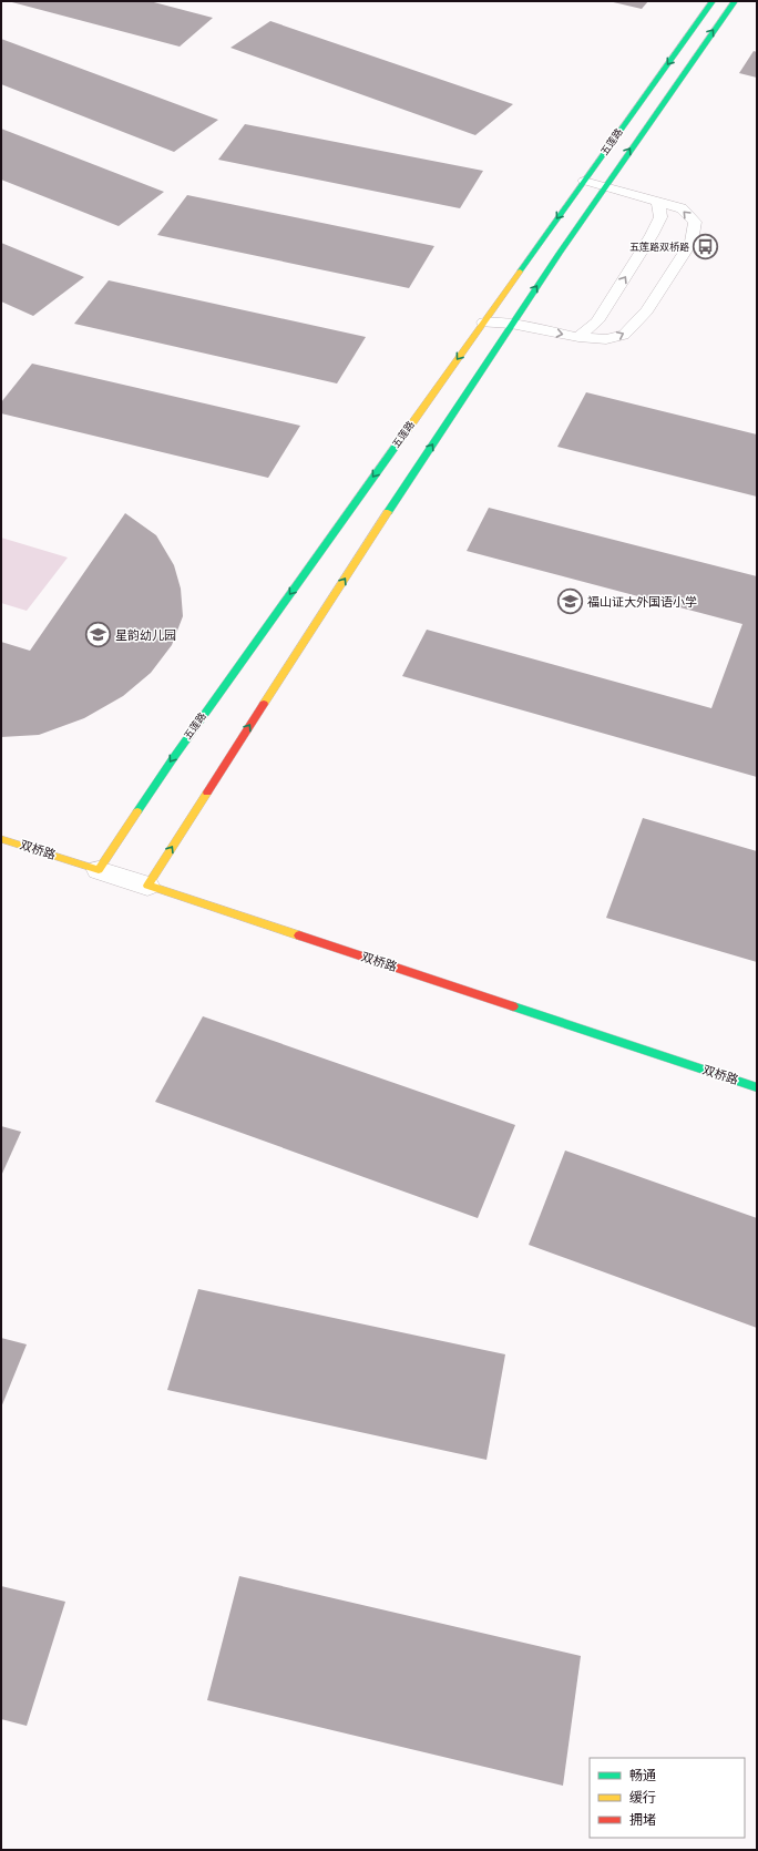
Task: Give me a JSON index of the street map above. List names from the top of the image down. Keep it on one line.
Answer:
{"streets":{"street":["五莲路","双桥路"]},"crossings":[["五莲路","双桥路"]],"places":{"bus stop":["五莲路双桥路"],"school or university":["福山证大外国语小学","星韵幼儿园"]},"legend":["畅通","缓行","拥堵"]}
